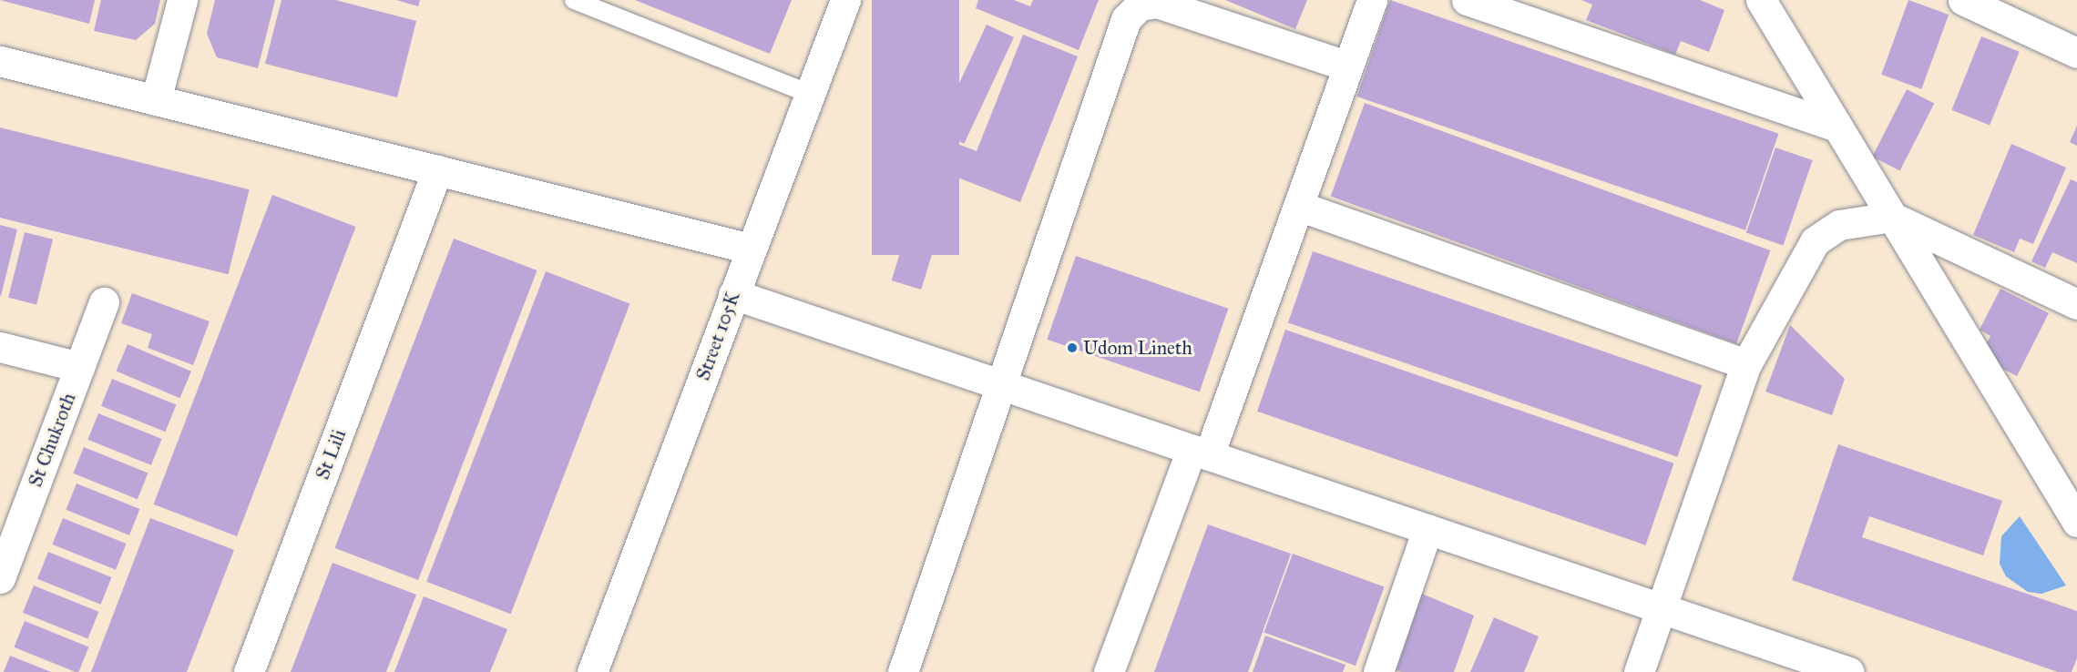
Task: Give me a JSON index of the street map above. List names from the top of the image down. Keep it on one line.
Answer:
{"streets":{"street":["Street 105K","St Chukroth"]},"places":["Udom Lineth"]}
